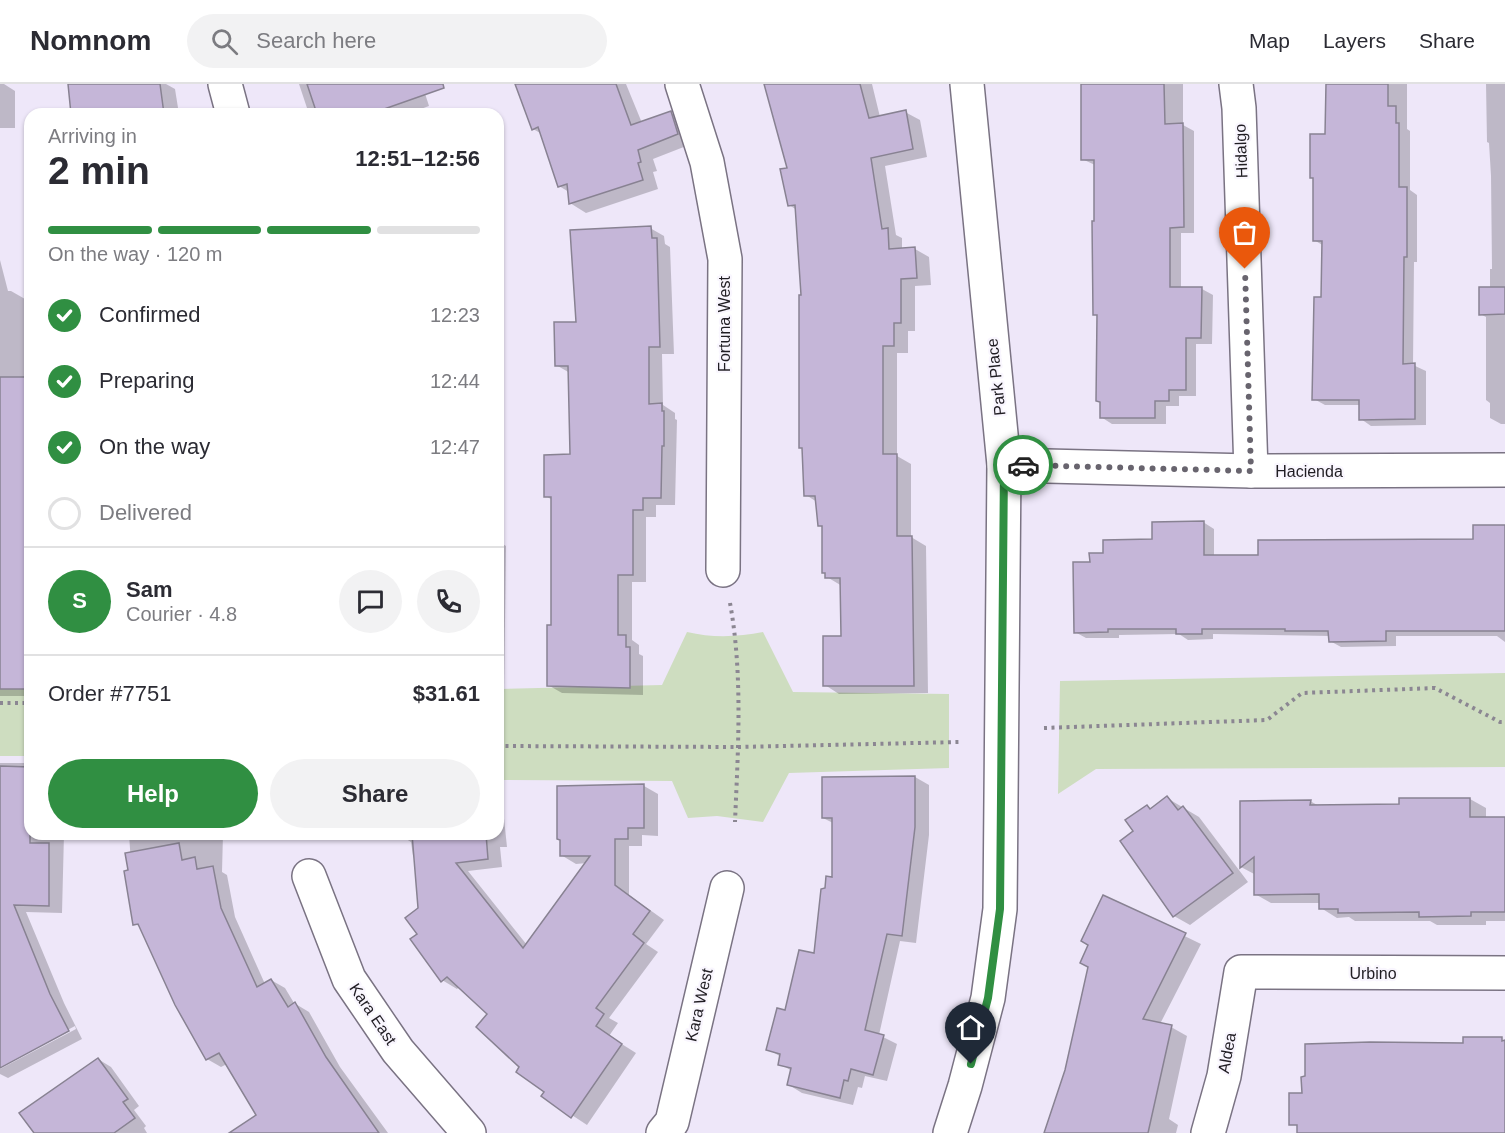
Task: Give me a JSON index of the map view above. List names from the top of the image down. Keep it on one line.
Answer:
{"streets":{"street":["Hidalgo","Fortuna West","Park Place","Hacienda","Urbino","Kara West","Kara East","Aldea"]},"crossings":[["Hidalgo","Hacienda"],["Park Place","Hacienda"],["Urbino","Aldea"]],"page":{"header":"Nomnom","search":"Search here","nav":["Map","Layers","Share"],"heading":["2 min","Arriving in","12:51–12:56"],"panel":["Sam","Courier · 4.8","Order #7751","$31.61"],"bar":"On the way · 120 m","list":[["Confirmed","12:23"],["Preparing","12:44"],["On the way","12:47"],"Delivered"],"round":"S","buttons":["Help","Share"]}}
